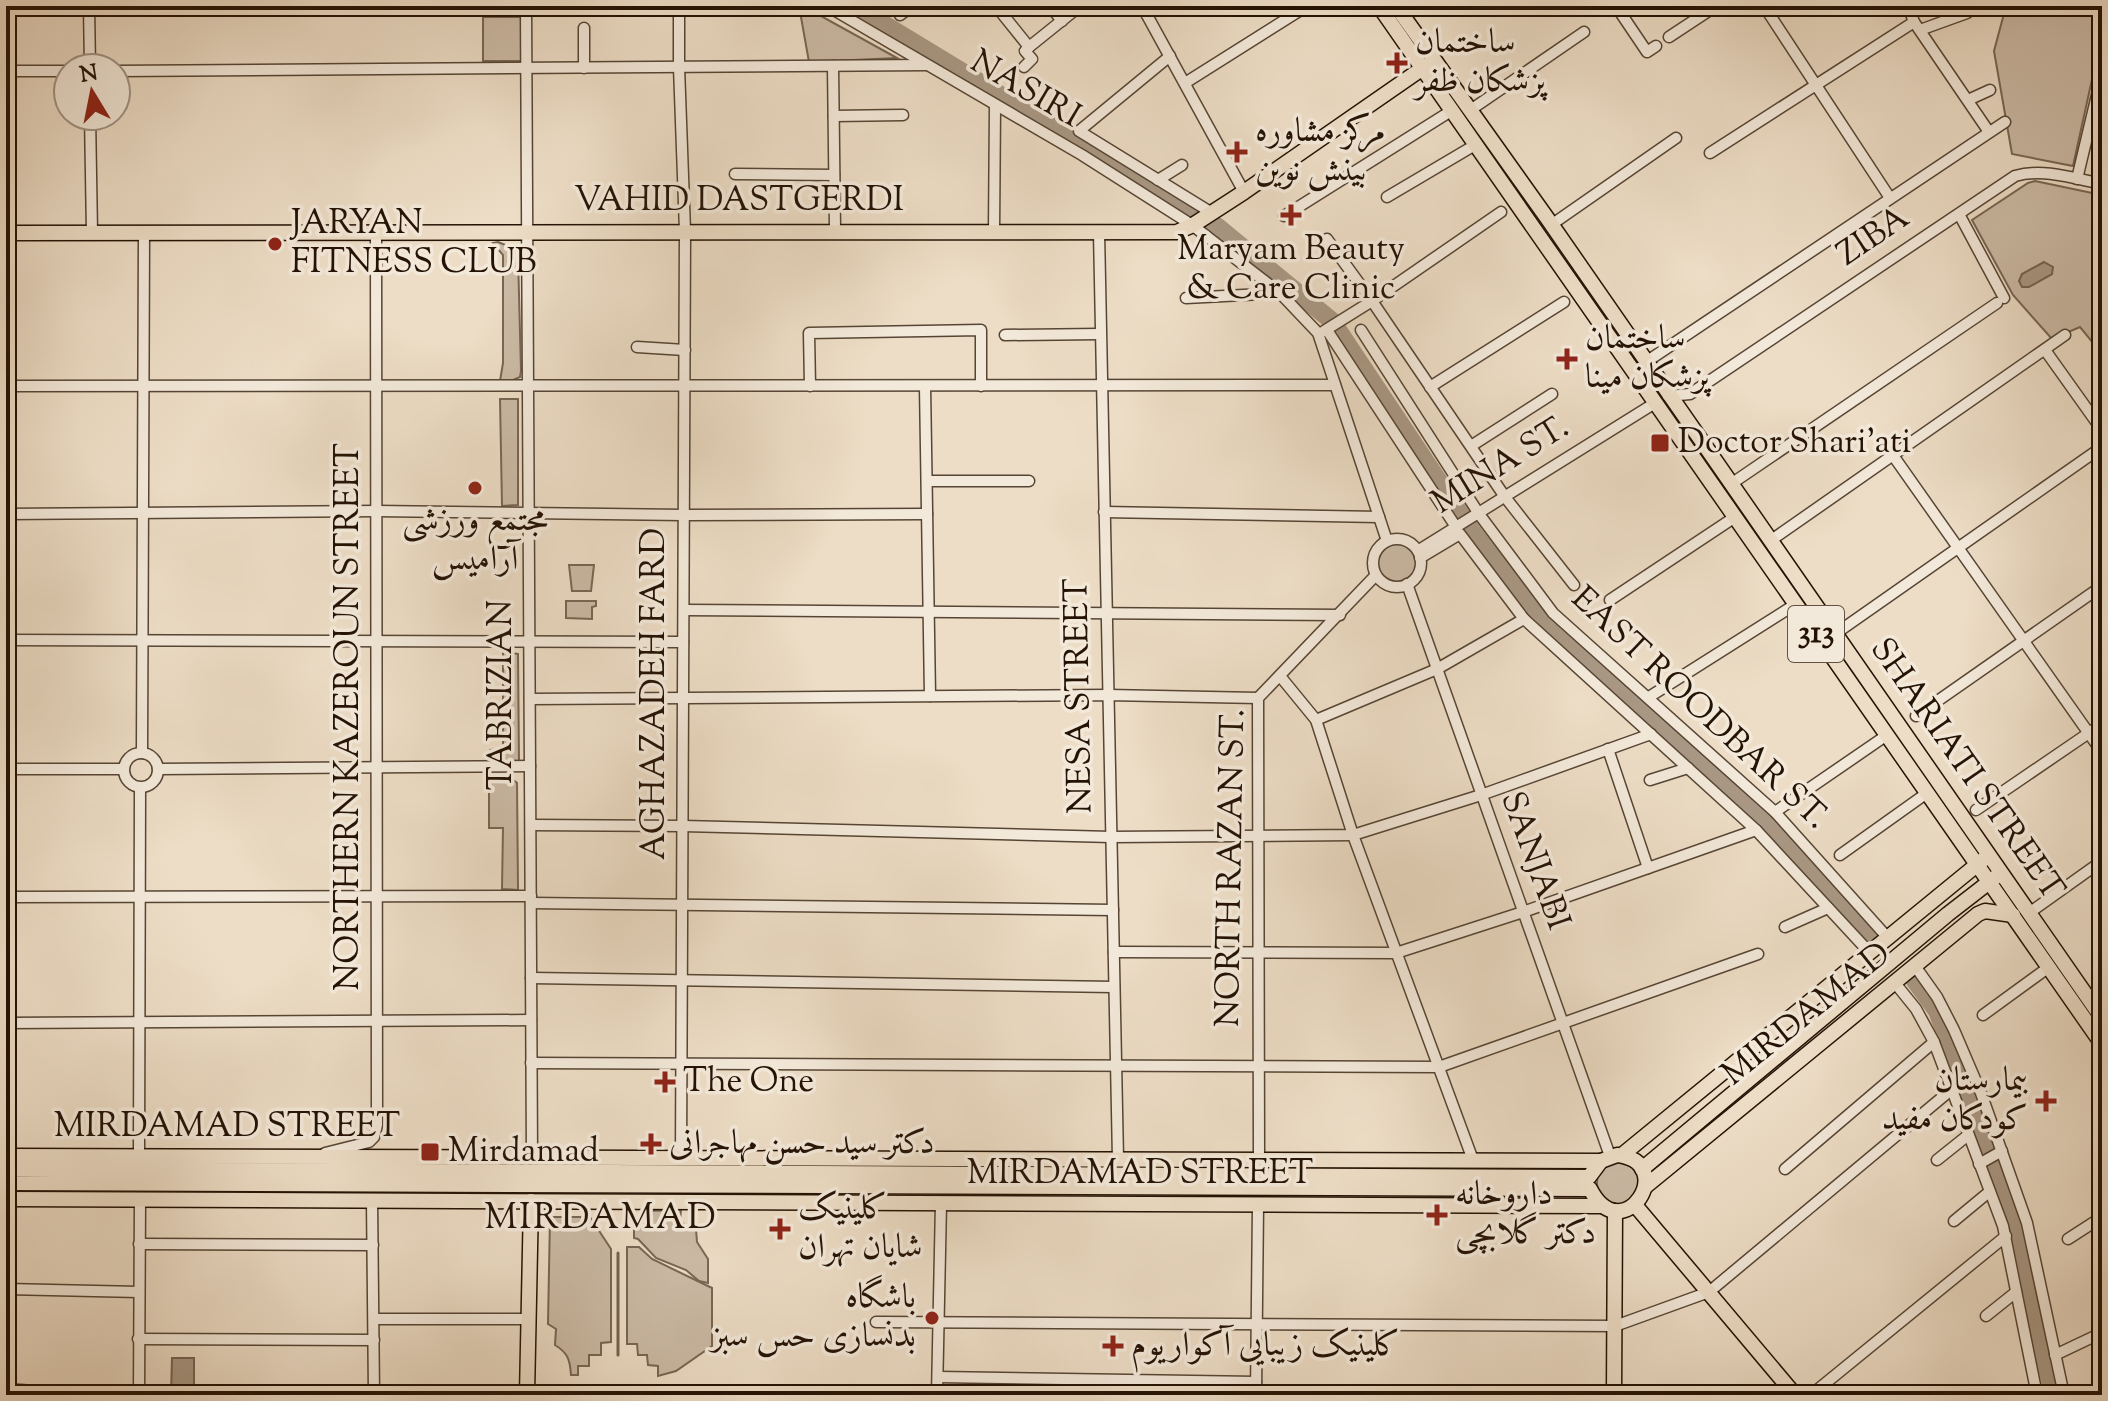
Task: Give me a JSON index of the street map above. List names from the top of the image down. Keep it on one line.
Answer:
{"streets":{"main road":["VAHID DASTGERDI","313","SHARIATI STREET","MIRDAMAD","MIRDAMAD STREET"],"street":["NASIRI","ZIBA","MINA ST.","AGHAZADEH FARD","TABRIZIAN","NESA STREET","EAST ROODBAR ST.","NORTHERN KAZEROUN STREET","SANJABI","NORTH RAZAN ST."]},"crossings":[["NASIRI","VAHID DASTGERDI"],["VAHID DASTGERDI","AGHAZADEH FARD"],["VAHID DASTGERDI","TABRIZIAN"],["VAHID DASTGERDI","NESA STREET"],["VAHID DASTGERDI","NORTHERN KAZEROUN STREET"],["VAHID DASTGERDI","SHARIATI STREET"],["ZIBA","MINA ST."],["ZIBA","SHARIATI STREET"],["MINA ST.","EAST ROODBAR ST."],["MINA ST.","SHARIATI STREET"],["MINA ST.","SANJABI"],["MINA ST.","NORTH RAZAN ST."],["AGHAZADEH FARD","MIRDAMAD STREET"],["TABRIZIAN","MIRDAMAD STREET"],["NESA STREET","MIRDAMAD STREET"],["NORTHERN KAZEROUN STREET","MIRDAMAD STREET"],["SHARIATI STREET","MIRDAMAD"],["SANJABI","NORTH RAZAN ST."],["SANJABI","MIRDAMAD"],["SANJABI","MIRDAMAD STREET"],["NORTH RAZAN ST.","MIRDAMAD STREET"],["MIRDAMAD","MIRDAMAD STREET"]],"districts":["MIRDAMAD"],"places":{"health":["ساختمان پزشکان ظفر","مرکز مشاوره بینش نوین","Maryam Beauty & Care Clinic","ساختمان پزشكان مينا","The One","بیمارستان کودکان مفید","دکتر سید حسن مهاجرانی","داروخانه دکتر گلابچی","کلینیک شایان تهران","کلینیک زیبایی آکواریوم"],"other":["JARYAN FITNESS CLUB","مجتمع ورزشی آرامیس","باشگاه بدنسازی حس سبز"],"transit":["Doctor Shari'ati","Mirdamad"]},"north":"top"}
